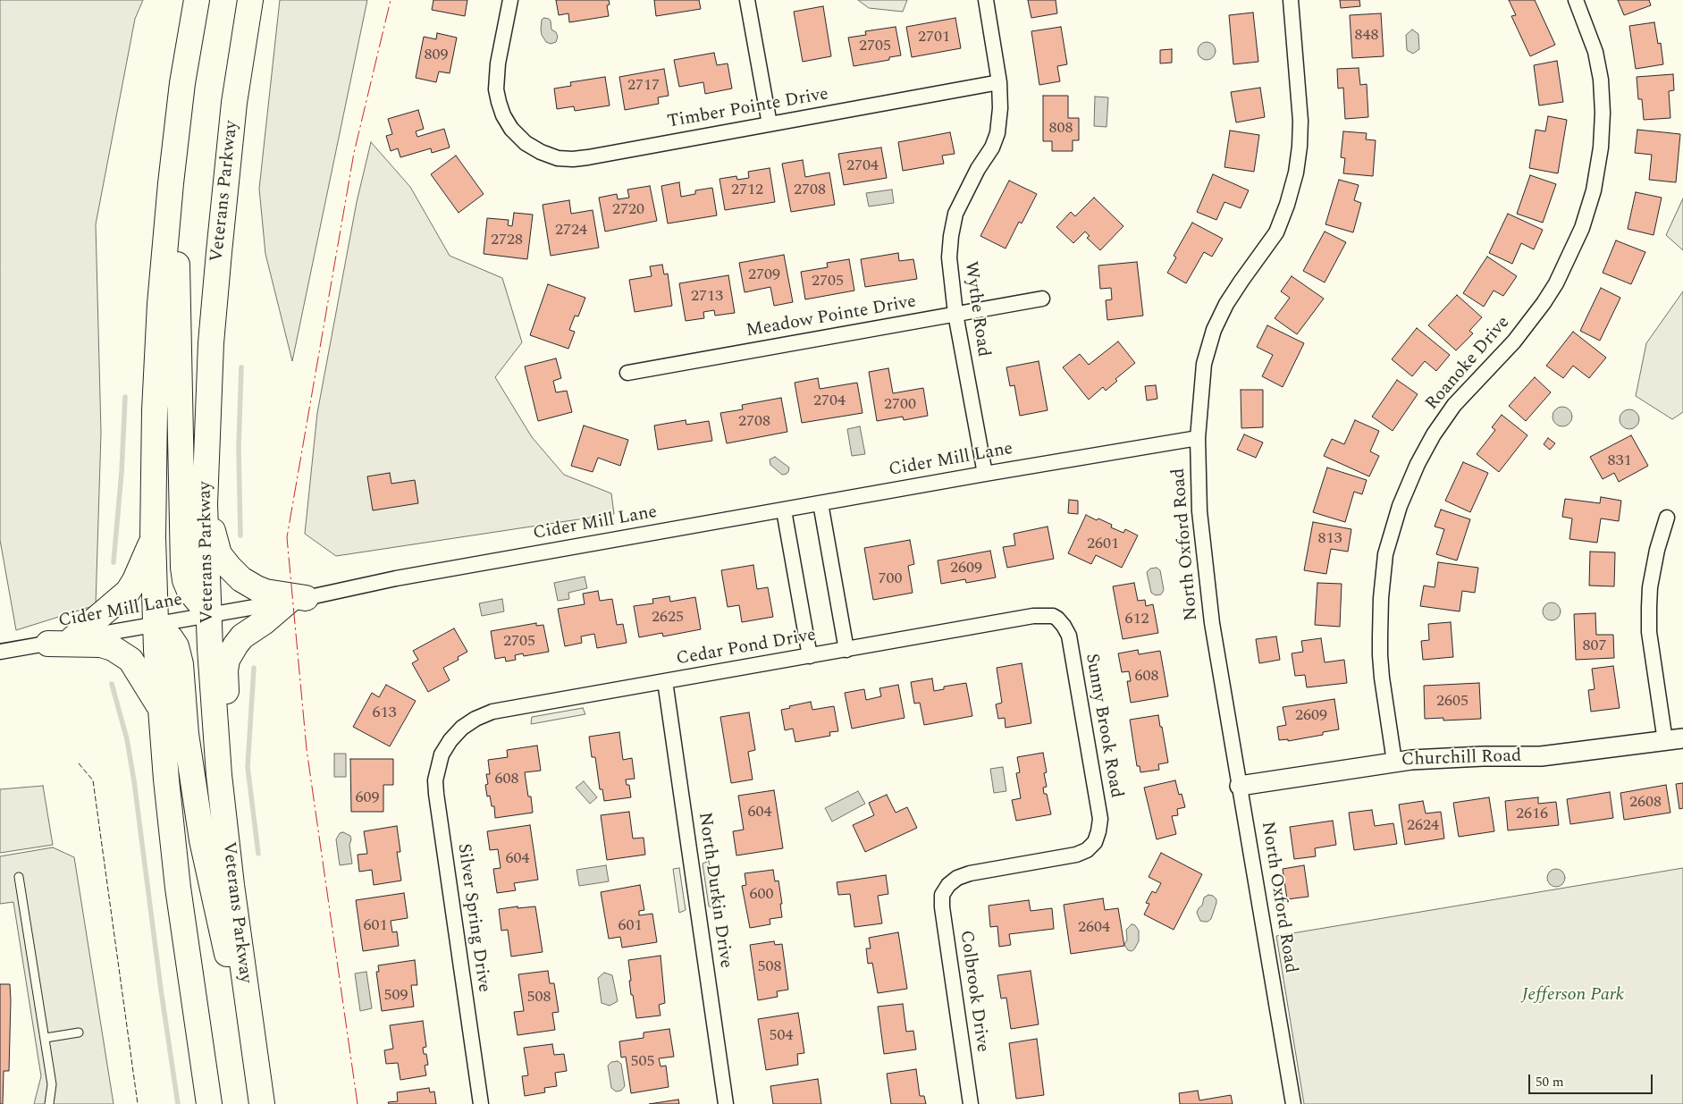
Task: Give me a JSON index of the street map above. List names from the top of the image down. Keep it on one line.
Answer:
{"streets":{"highway":["Veterans Parkway"],"street":["Timber Pointe Drive","Wythe Road","Meadow Pointe Drive","Roanoke Drive","Cider Mill Lane","North Oxford Road","Cedar Pond Drive","Sunny Brook Road","Churchill Road","North Durkin Drive","Silver Spring Drive","Colbrook Drive"]},"crossings":[["Timber Pointe Drive","Wythe Road"],["Veterans Parkway","Cider Mill Lane"],["Wythe Road","Meadow Pointe Drive"],["Wythe Road","Cider Mill Lane"],["Roanoke Drive","Churchill Road"],["Cider Mill Lane","North Oxford Road"],["North Oxford Road","Churchill Road"],["Cedar Pond Drive","Sunny Brook Road"],["Cedar Pond Drive","North Durkin Drive"],["Cedar Pond Drive","Silver Spring Drive"],["Sunny Brook Road","Colbrook Drive"]],"parks":["Jefferson Park"],"house_numbers":["848","2701","2705","809","2717","808","2704","2712","2708","2720","2724","2728","2709","2705","2713","2704","2700","2708","831","813","2601","2609","700","2625","612","2705","807","608","2605","613","2609","608","609","2608","604","2616","2624","604","600","601","601","2604","508","509","508","504","505"],"scale_bar":"50 m"}
